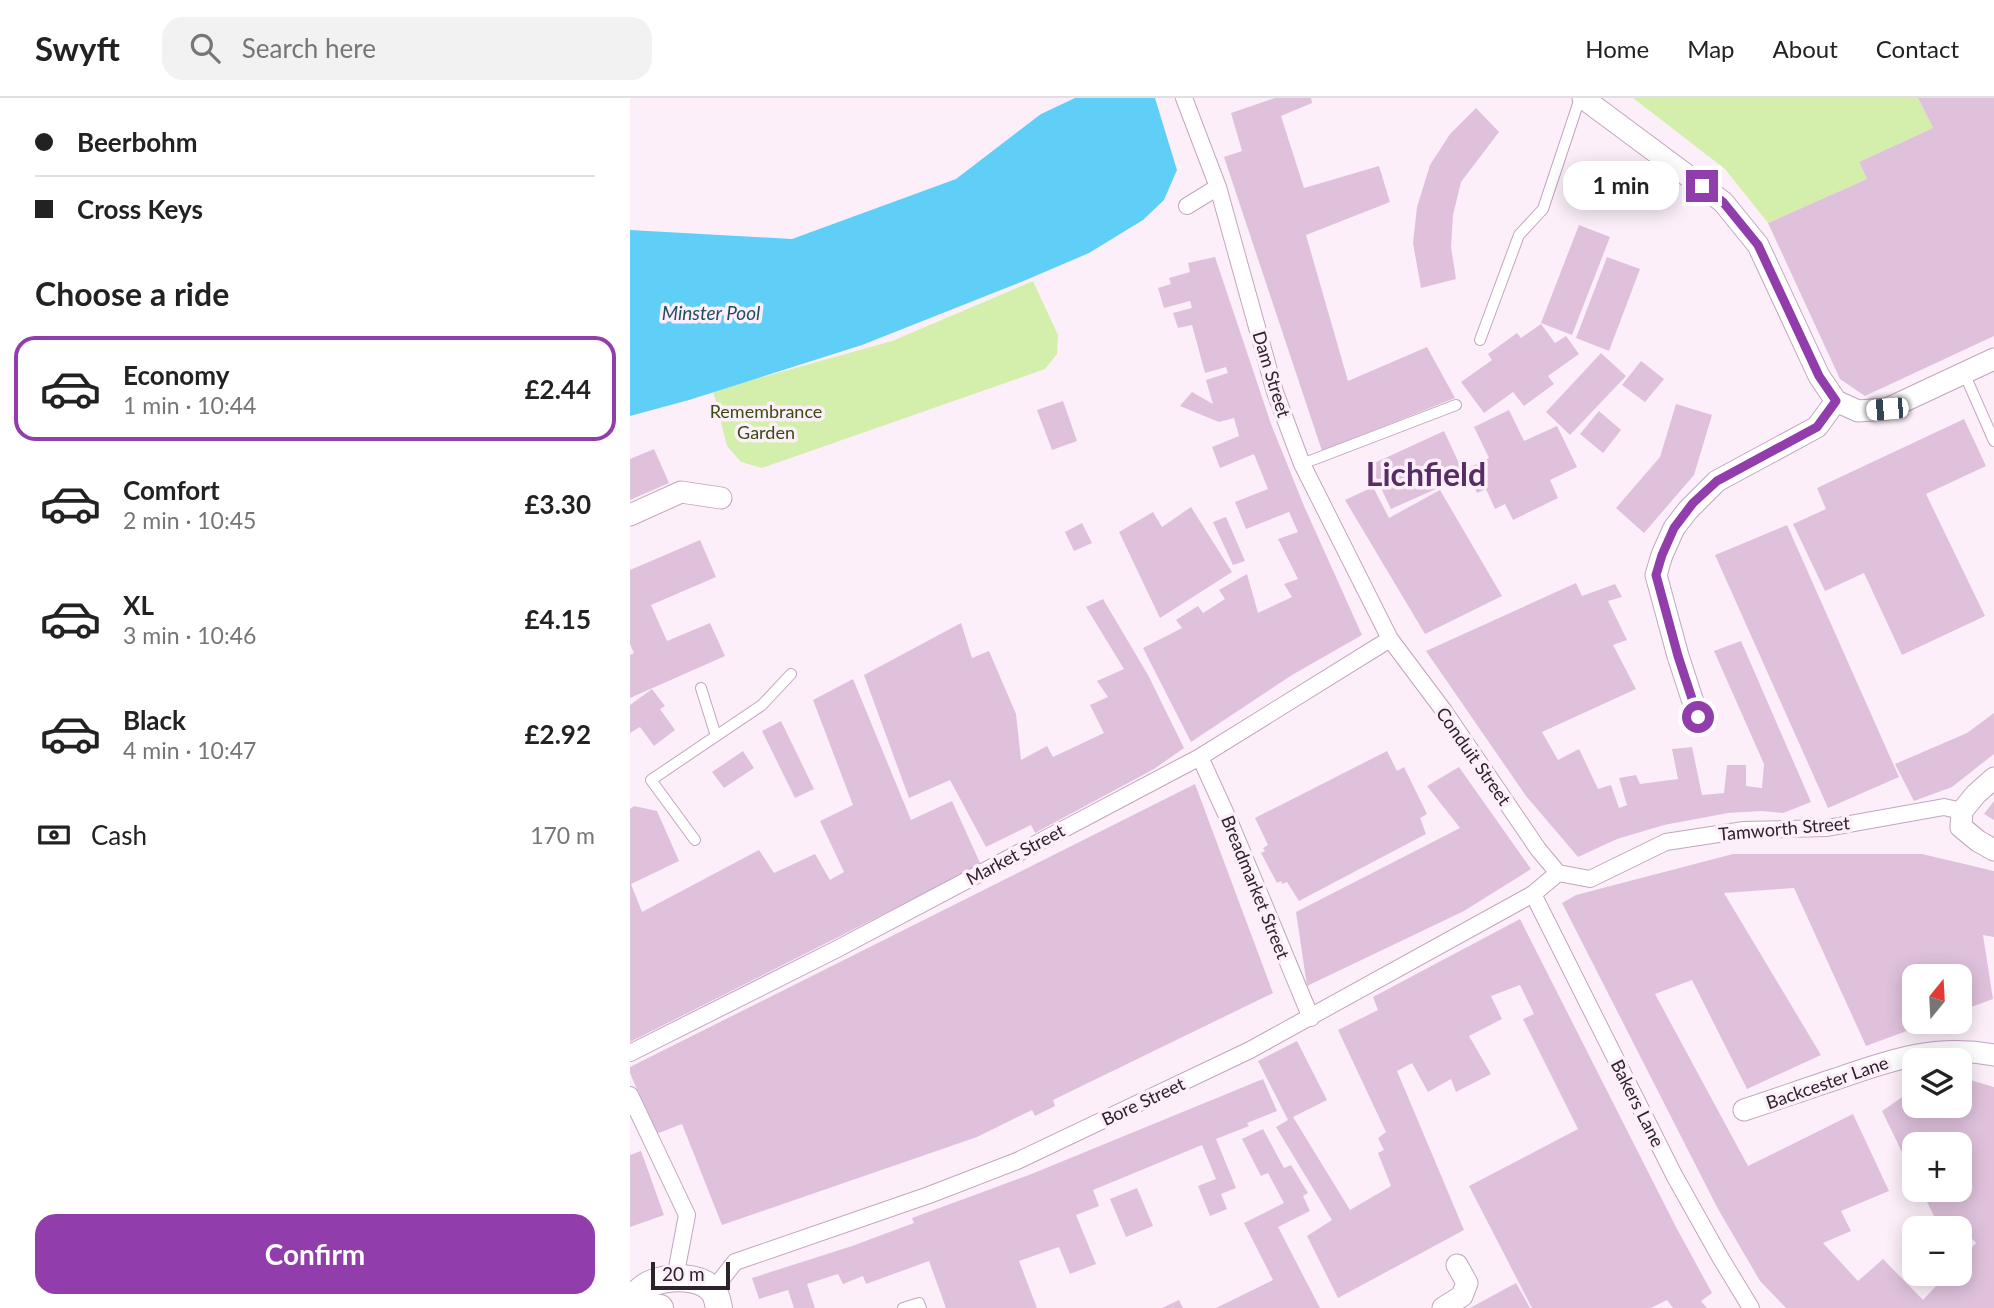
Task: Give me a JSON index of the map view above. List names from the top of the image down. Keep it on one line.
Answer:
{"streets":{"street":["Dam Street","Conduit Street","Tamworth Street","Market Street","Breadmarket Street","Backcester Lane","Bore Street","Bakers Lane"]},"crossings":[["Dam Street","Conduit Street"],["Dam Street","Market Street"],["Conduit Street","Tamworth Street"],["Conduit Street","Market Street"],["Conduit Street","Bore Street"],["Tamworth Street","Bore Street"],["Market Street","Breadmarket Street"],["Breadmarket Street","Bore Street"],["Bore Street","Bakers Lane"]],"districts":["Lichfield"],"water":["Minster Pool"],"parks":["Remembrance Garden"],"scale_bar":"20 m","north":"top","page":{"header":"Swyft","search":"Search here","nav":["Home","Map","About","Contact"],"banner":["Beerbohm","Cross Keys"],"bubble":"1 min","heading":"Choose a ride","list":[{"name":"Economy","note":"1 min · 10:44","value":"£2.44"},{"name":"Comfort","note":"2 min · 10:45","value":"£3.30"},{"name":"XL","note":"3 min · 10:46","value":"£4.15"},{"name":"Black","note":"4 min · 10:47","value":"£2.92"}],"pay":["Cash","170 m"],"map_buttons":["+","−"],"buttons":"Confirm","scale":"20 m"}}
